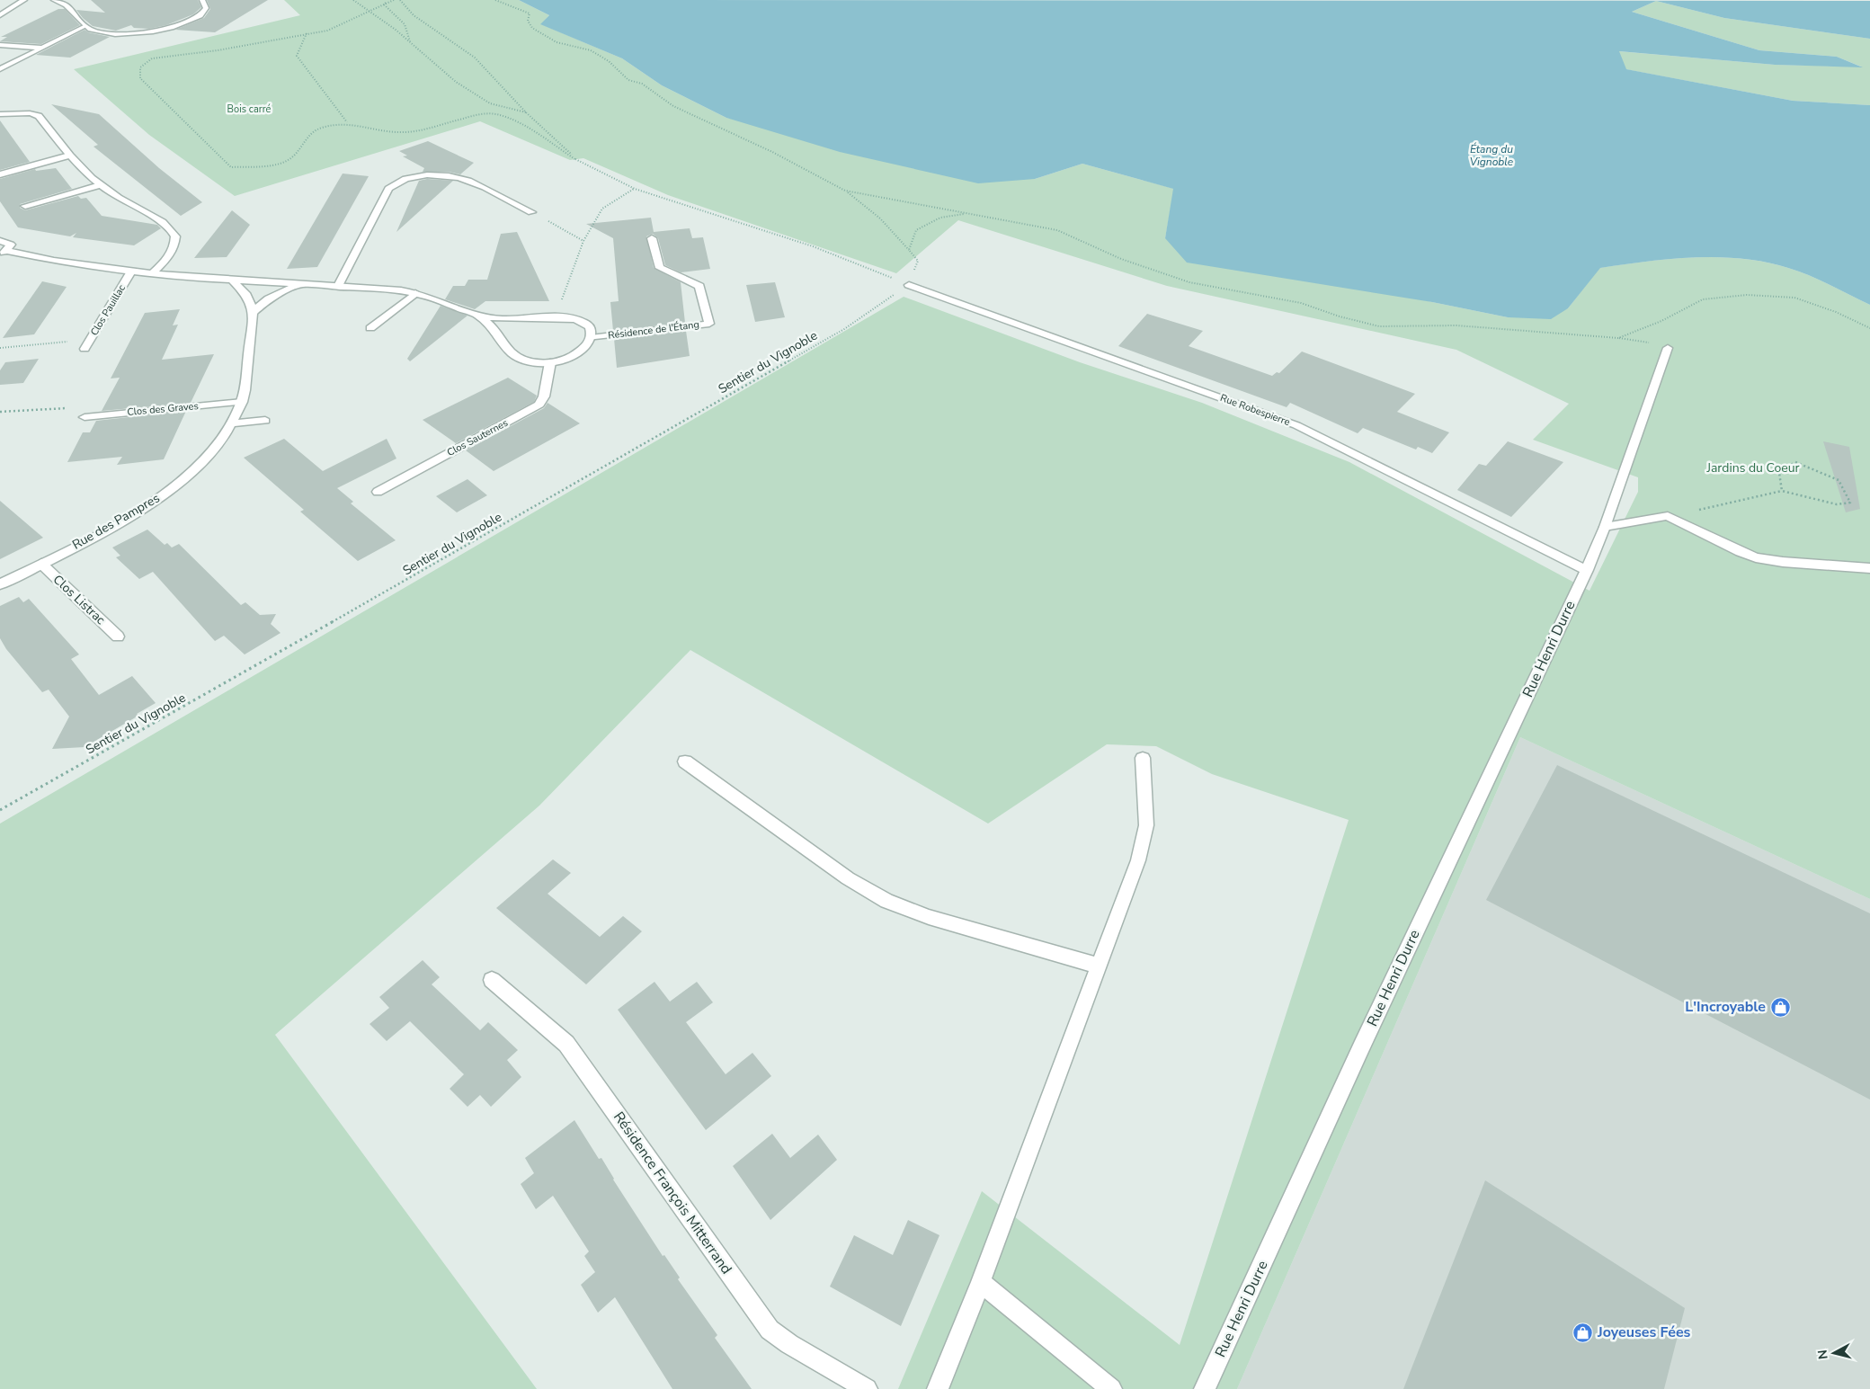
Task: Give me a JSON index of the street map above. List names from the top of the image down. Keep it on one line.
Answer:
{"streets":{"street":["Clos Pauillac","Résidence de l'Étang","Clos des Graves","Rue Robespierre","Clos Sauternes","Rue des Pampres","Clos Listrac","Rue Henri Durre","Résidence François Mitterrand"],"path":["Sentier du Vignoble"]},"crossings":[["Résidence de l'Étang","Clos Sauternes"],["Sentier du Vignoble","Rue Robespierre"],["Clos des Graves","Rue des Pampres"],["Rue Robespierre","Rue Henri Durre"],["Rue des Pampres","Clos Listrac"]],"water":["Étang du Vignoble"],"parks":["Bois carré","Jardins du Coeur"],"places":{"shop":["L'Incroyable","Joyeuses Fées"]},"north":"left"}
